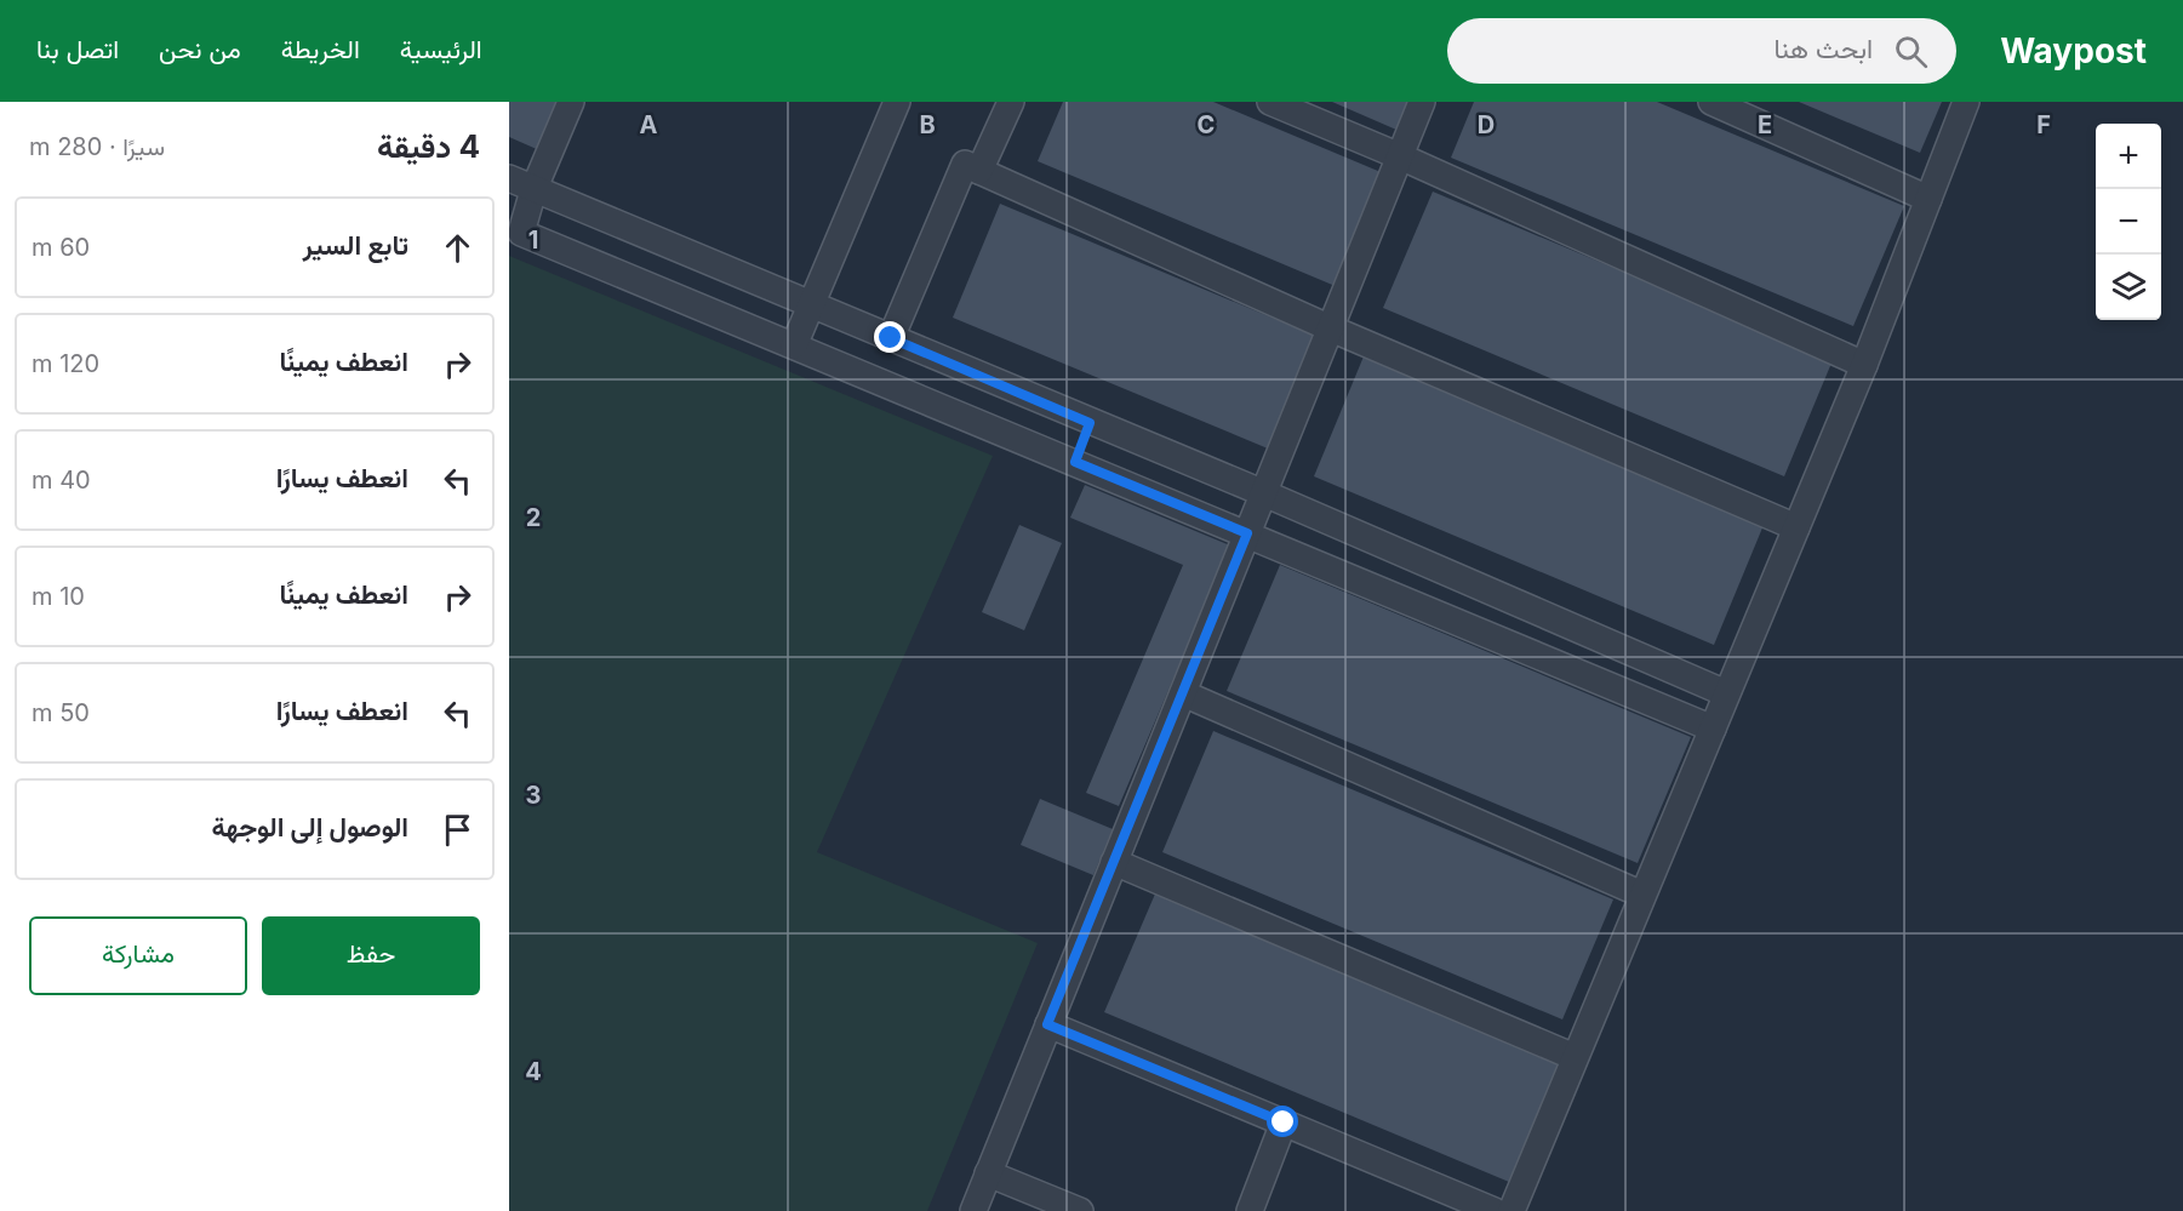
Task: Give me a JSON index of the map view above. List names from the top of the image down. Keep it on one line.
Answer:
{"page":{"header":"Waypost","search":"ابحث هنا","nav":["الرئيسية","الخريطة","من نحن","اتصل بنا"],"heading":["4 دقيقة","سيرًا · 280 m"],"map_buttons":["+","−"],"list":[["تابع السير","60 m"],["انعطف يمينًا","120 m"],["انعطف يسارًا","40 m"],["انعطف يمينًا","10 m"],["انعطف يسارًا","50 m"],"الوصول إلى الوجهة"],"buttons":["حفظ","مشاركة"]},"grid":{"columns":["A","B","C","D","E","F"],"rows":["1","2","3","4"]}}
